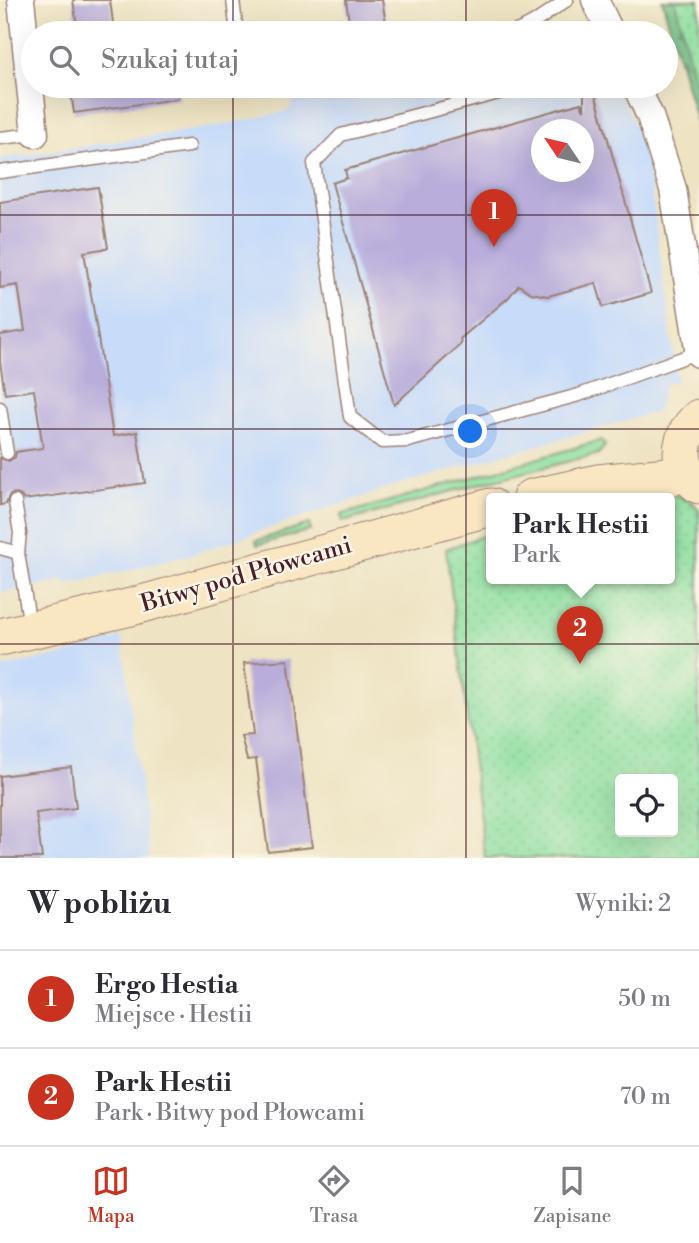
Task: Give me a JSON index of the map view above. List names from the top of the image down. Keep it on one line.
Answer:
{"streets":{"street":["Bitwy pod Płowcami"]},"north":"top left","page":{"search":"Szukaj tutaj","pins":["1","2"],"popup":["Park Hestii","Park"],"heading":["W pobliżu","Wyniki: 2"],"list":[{"mark":"1","name":"Ergo Hestia","note":"Miejsce · Hestii","value":"50 m"},{"mark":"2","name":"Park Hestii","note":"Park · Bitwy pod Płowcami","value":"70 m"}],"nav":["Mapa","Trasa","Zapisane"]}}
